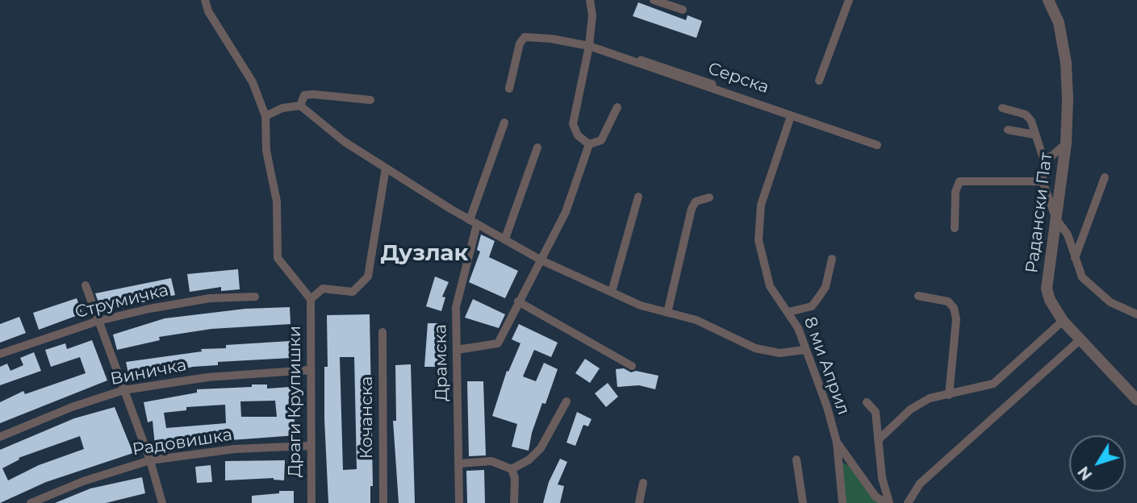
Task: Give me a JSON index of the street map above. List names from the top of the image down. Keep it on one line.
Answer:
{"streets":{"street":["Серска","Радански Пат","Струмичка","Драмска","8 ми Април","Виничка","Драги Крупишки","Кочанска","Радовишка"]},"crossings":[["Виничка","Драги Крупишки"],["Драги Крупишки","Радовишка"]],"districts":["Дузлак"],"north":"bottom left"}
